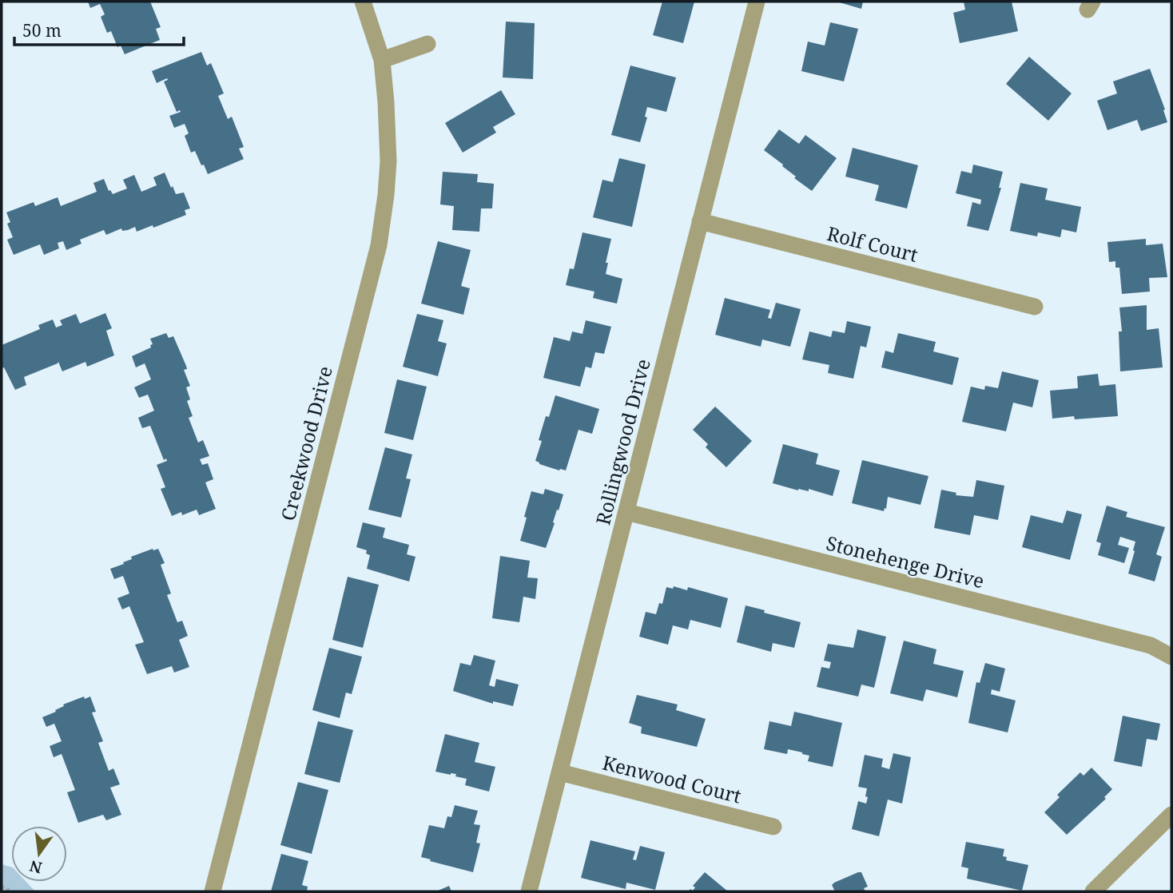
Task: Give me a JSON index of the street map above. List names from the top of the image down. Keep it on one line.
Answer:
{"streets":{"street":["Rolf Court","Rollingwood Drive","Creekwood Drive","Stonehenge Drive","Kenwood Court"]},"crossings":[["Rolf Court","Rollingwood Drive"],["Rollingwood Drive","Stonehenge Drive"],["Rollingwood Drive","Kenwood Court"]],"scale_bar":"50 m","north":"bottom"}
